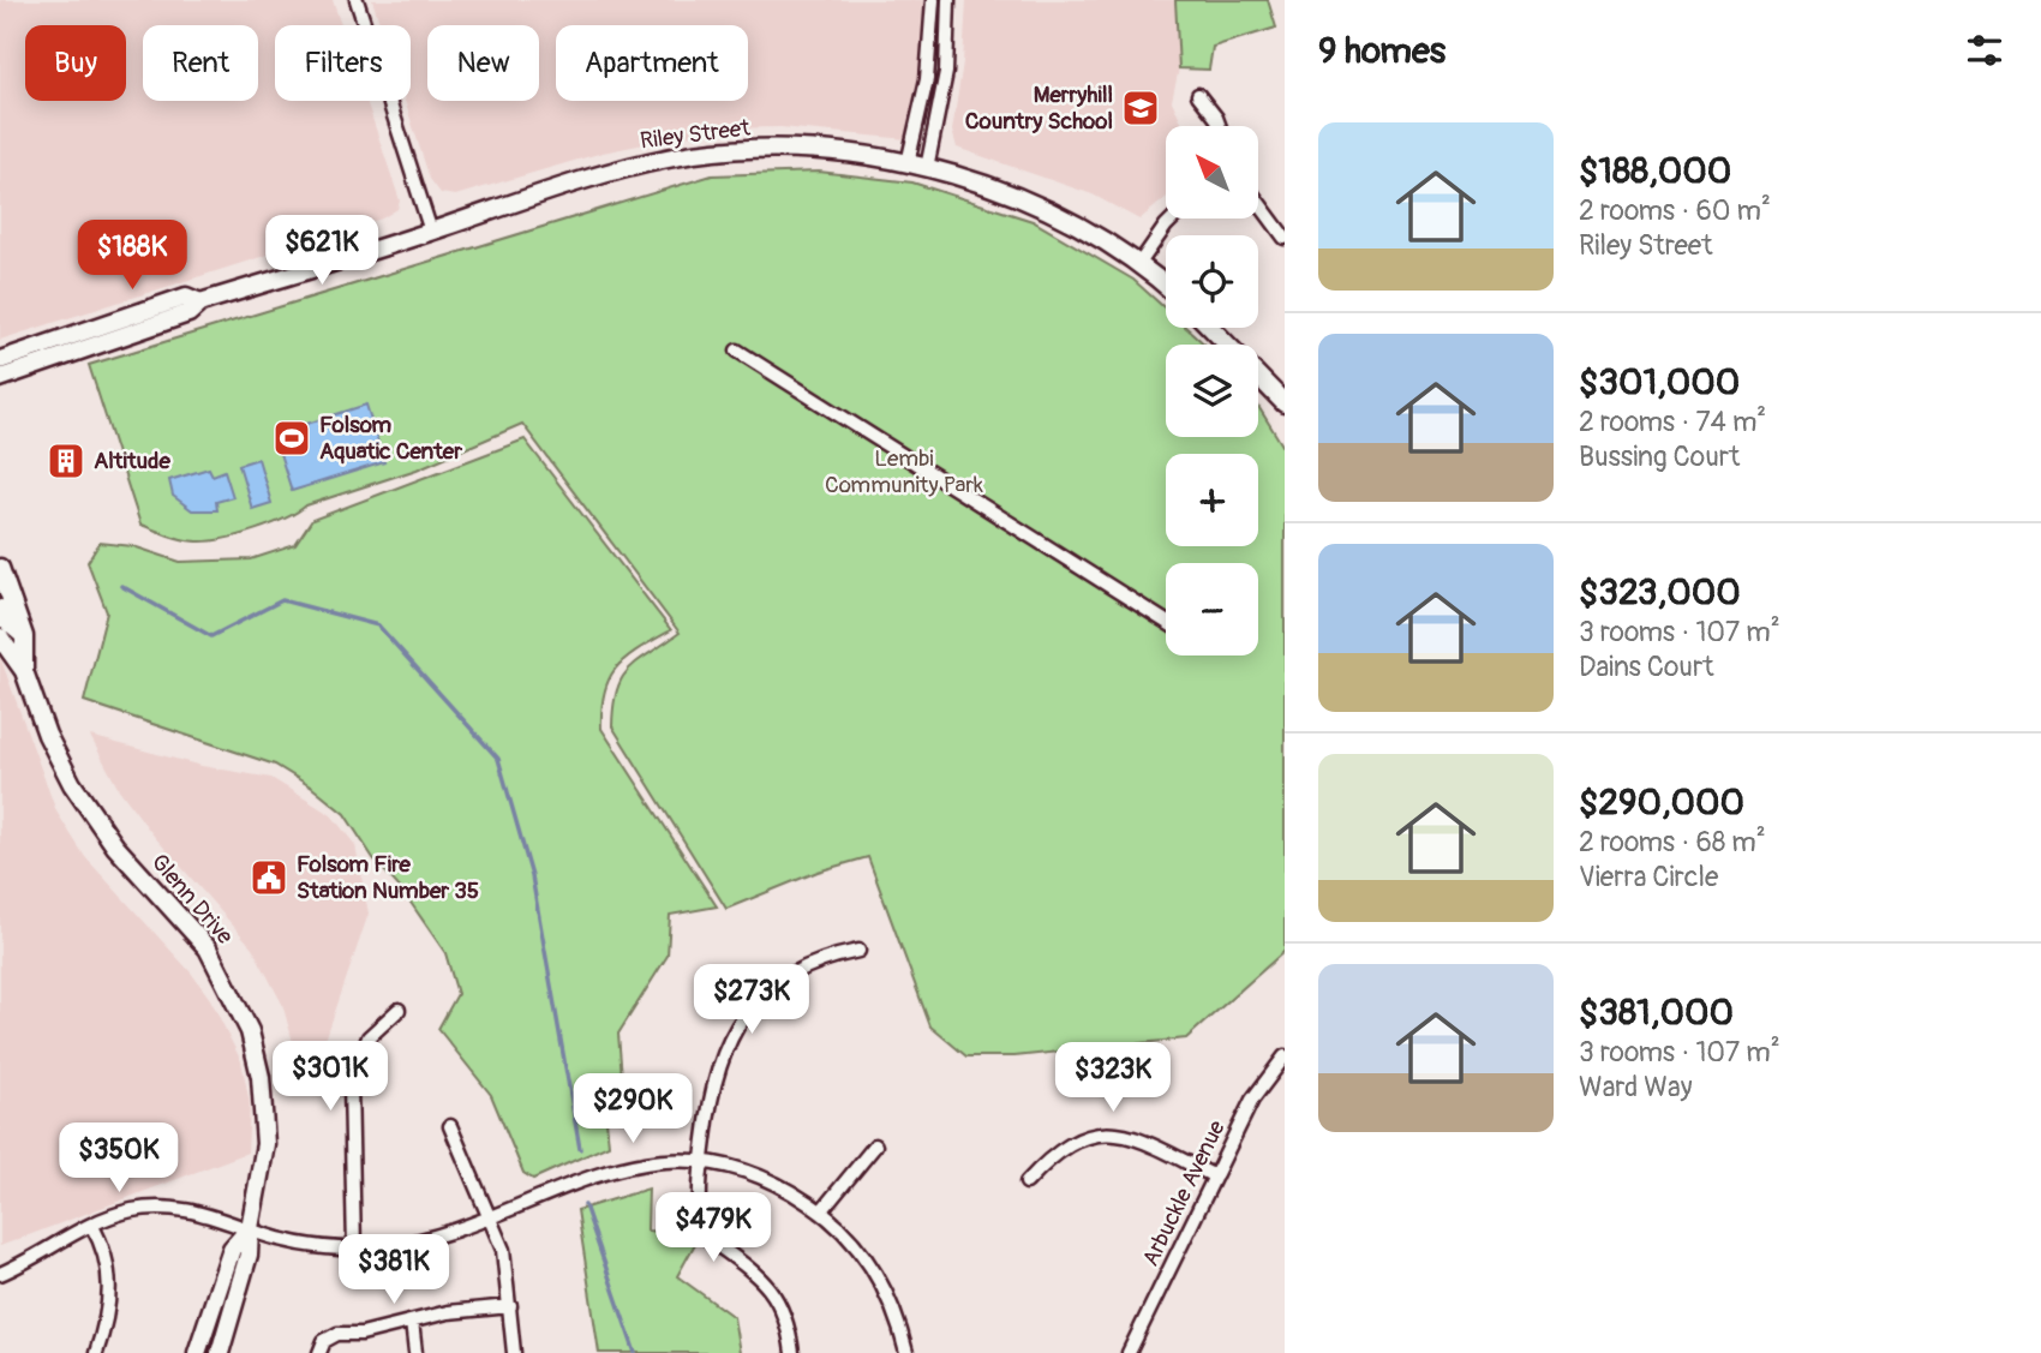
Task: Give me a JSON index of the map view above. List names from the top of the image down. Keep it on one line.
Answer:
{"streets":{"main road":["Riley Street","Glenn Drive"],"street":["Arbuckle Avenue"]},"parks":["Lembi Community Park"],"places":{"school or university":["Merryhill Country School"],"sports":["Folsom Aquatic Center"],"building":["Altitude"],"public building":["Folsom Fire Station Number 35"]},"north":"top left","page":{"heading":"9 homes","chip":["Buy","Rent","Filters","New","Apartment"],"list":[{"name":"$188,000","note":"2 rooms · 60 m² · Riley Street"},{"name":"$301,000","note":"2 rooms · 74 m² · Bussing Court"},{"name":"$323,000","note":"3 rooms · 107 m² · Dains Court"},{"name":"$290,000","note":"2 rooms · 68 m² · Vierra Circle"},{"name":"$381,000","note":"3 rooms · 107 m² · Ward Way"}],"map_buttons":["+","−"],"price":["$621K","$188K","$273K","$301K","$323K","$290K","$350K","$479K","$381K"]}}
